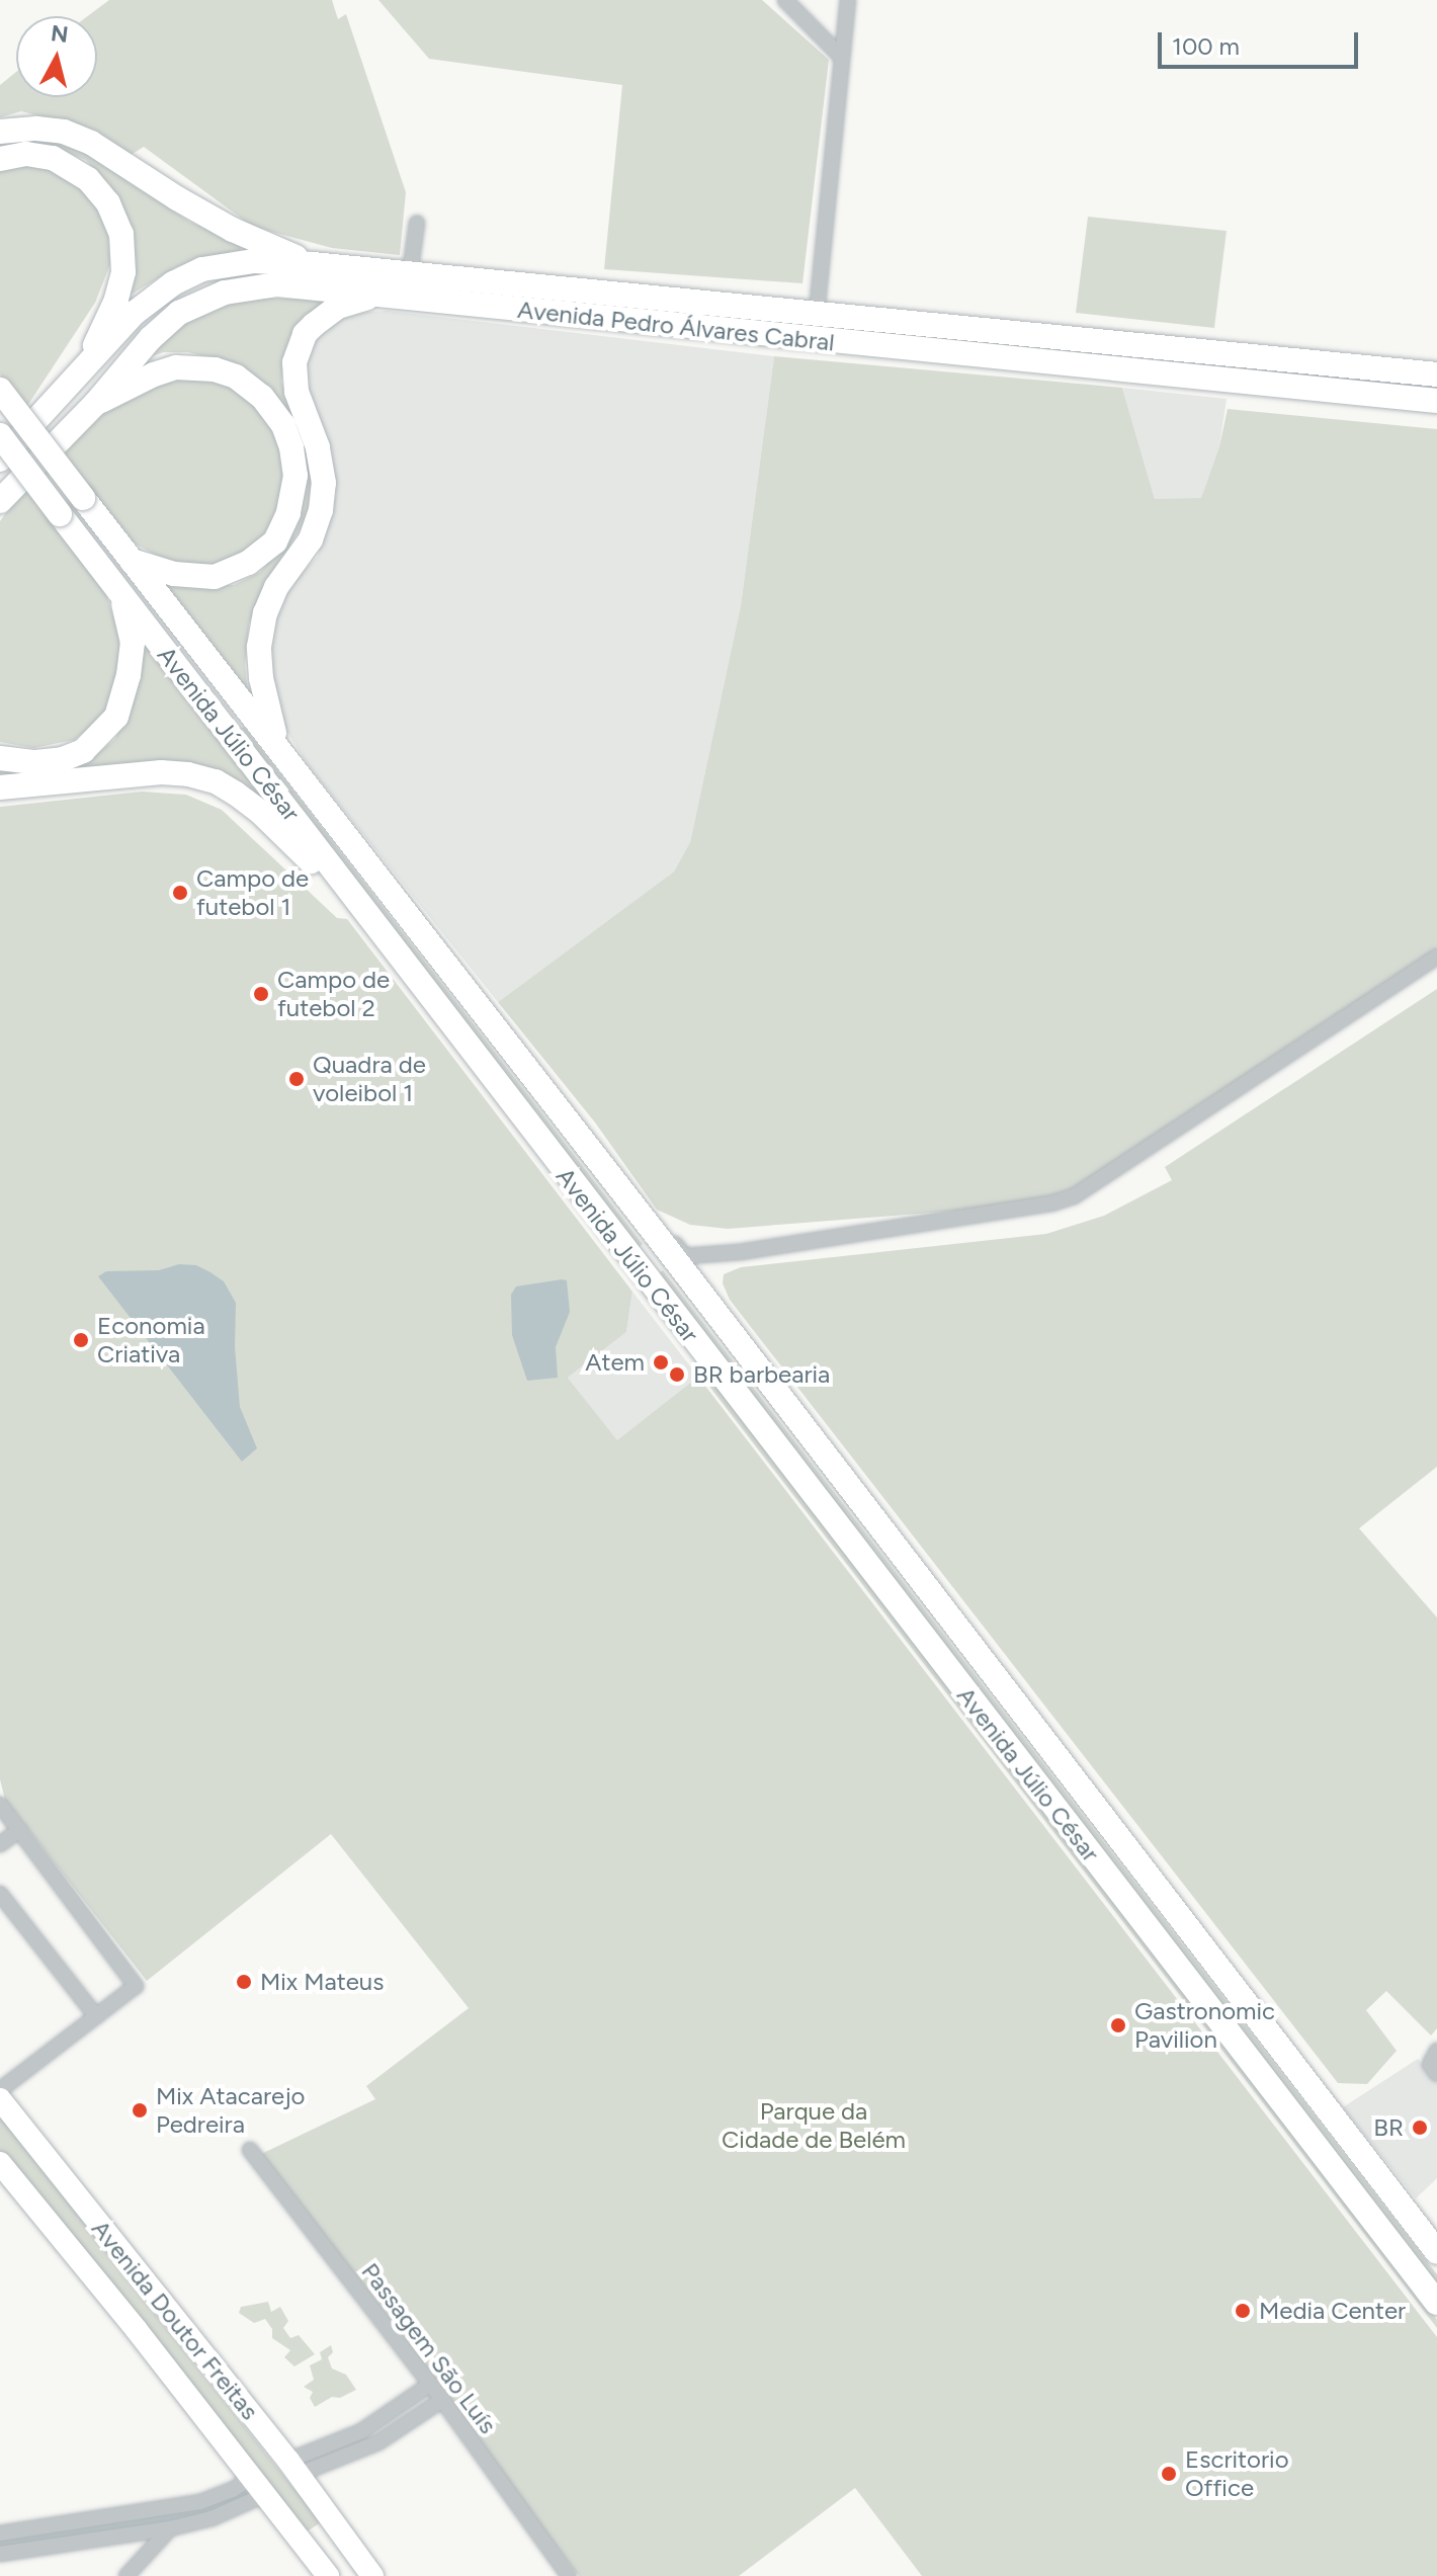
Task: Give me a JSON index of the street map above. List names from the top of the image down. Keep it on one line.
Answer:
{"streets":{"main road":["Avenida Pedro Álvares Cabral","Avenida Júlio César","Avenida Doutor Freitas"],"street":["Passagem São Luís"]},"parks":["Parque da Cidade de Belém"],"places":["Campo de futebol 1","Campo de futebol 2","Quadra de voleibol 1","Economia Criativa","Atem","BR barbearia","Mix Mateus","Gastronomic Pavilion","Mix Atacarejo Pedreira","BR","Media Center","Escritorio Office"],"scale_bar":"100 m","north":"top"}
